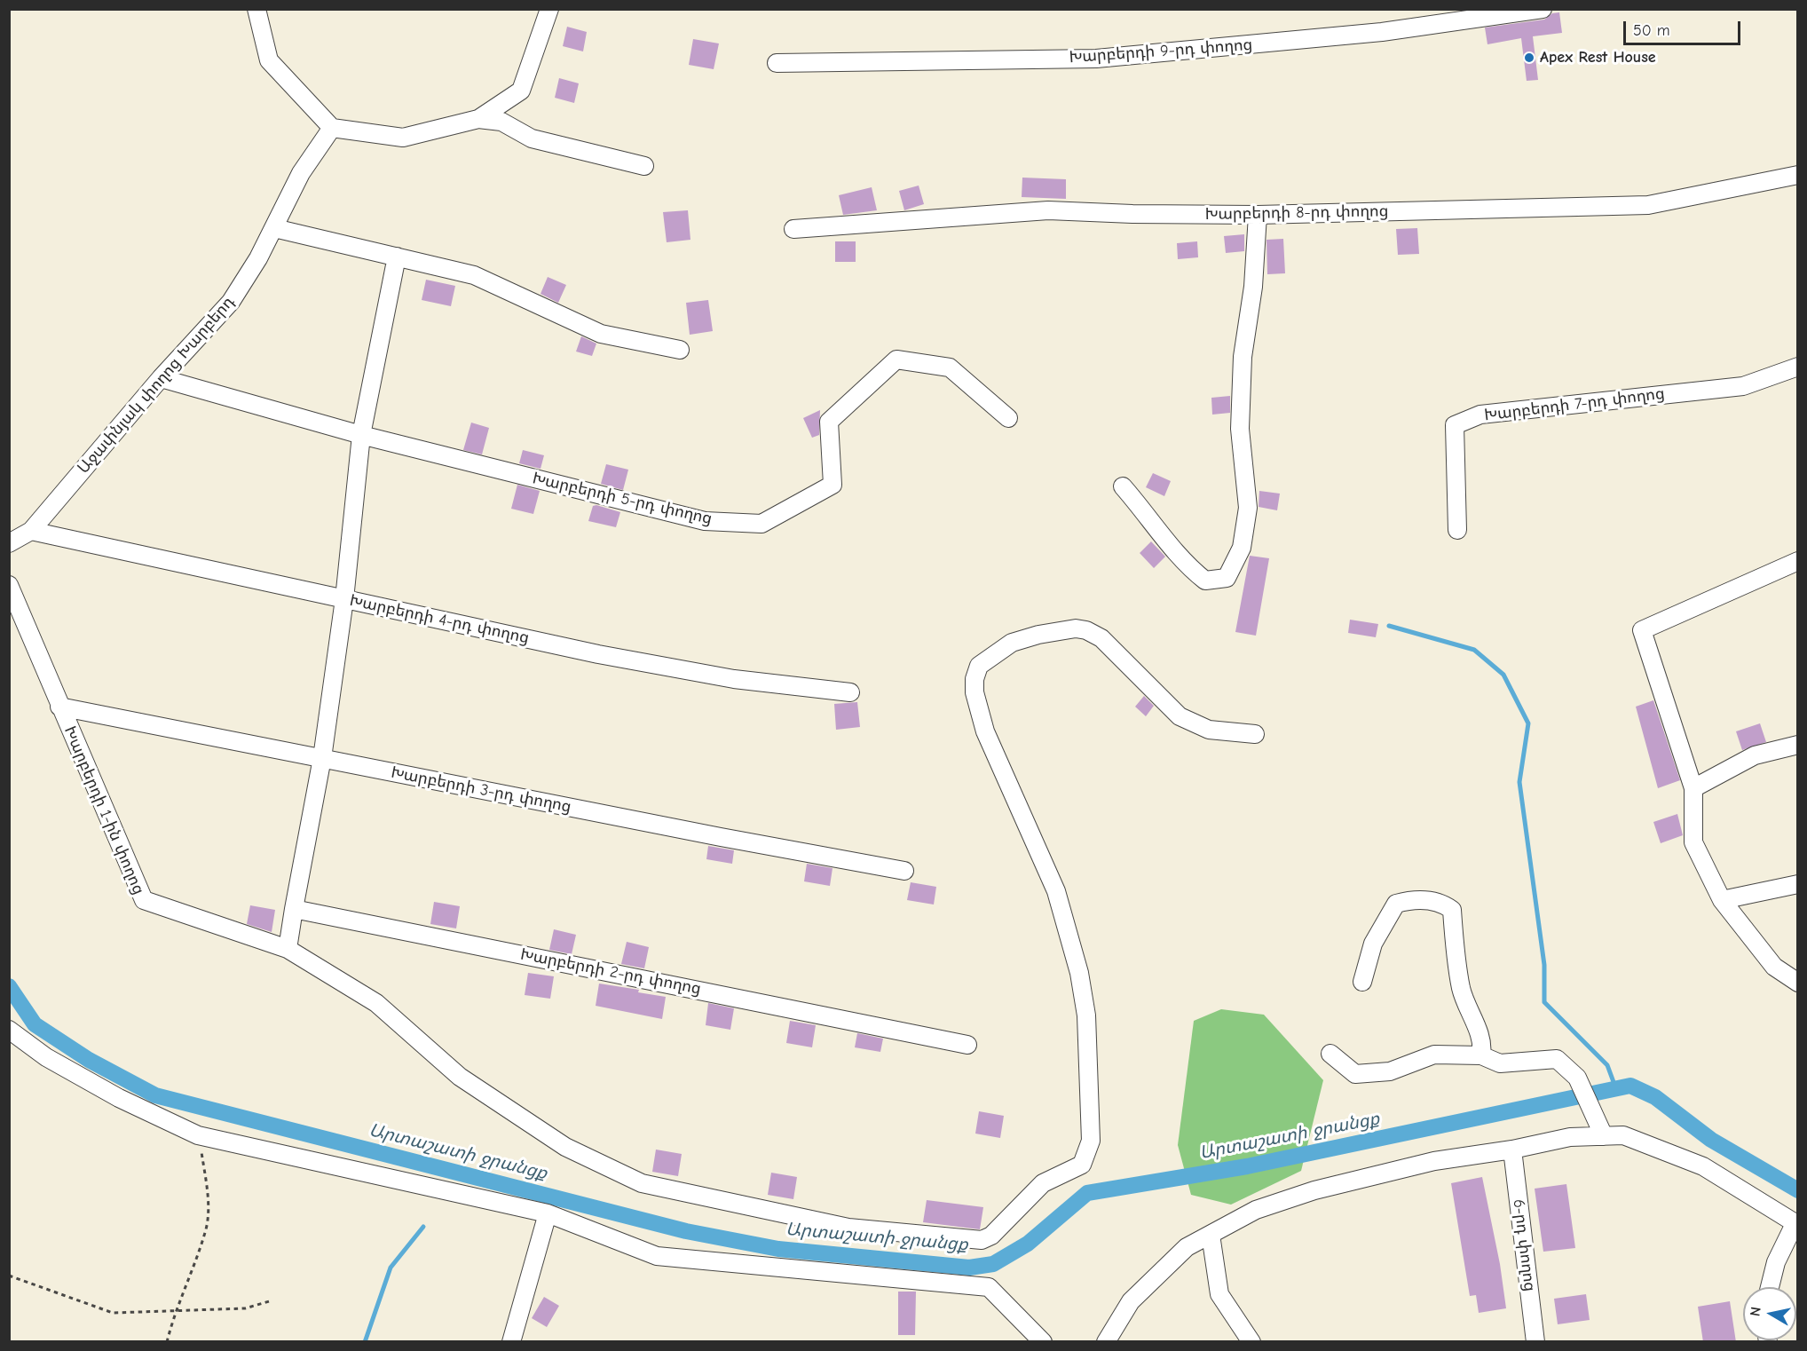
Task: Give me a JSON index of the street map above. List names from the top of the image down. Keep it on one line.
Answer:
{"streets":{"street":["Խարբերդի 9-րդ փողոց","Խարբերդի 8-րդ փողոց","Աջափնյակ փողոց Խարբերդ","Խարբերդի 7-րդ փողոց","Խարբերդի 5-րդ փողոց","Խարբերդի 4-րդ փողոց","Խարբերդի 3-րդ փողոց","Խարբերդի 1-ին փողոց","Խարբերդի 2-րդ փողոց","6-րդ փողոց"]},"crossings":[["Աջափնյակ փողոց Խարբերդ","Խարբերդի 5-րդ փողոց"],["Աջափնյակ փողոց Խարբերդ","Խարբերդի 4-րդ փողոց"],["Խարբերդի 3-րդ փողոց","Խարբերդի 1-ին փողոց"]],"water":["Արտաշատի ջրանցք"],"places":["Apex Rest House"],"scale_bar":"50 m","north":"left"}
